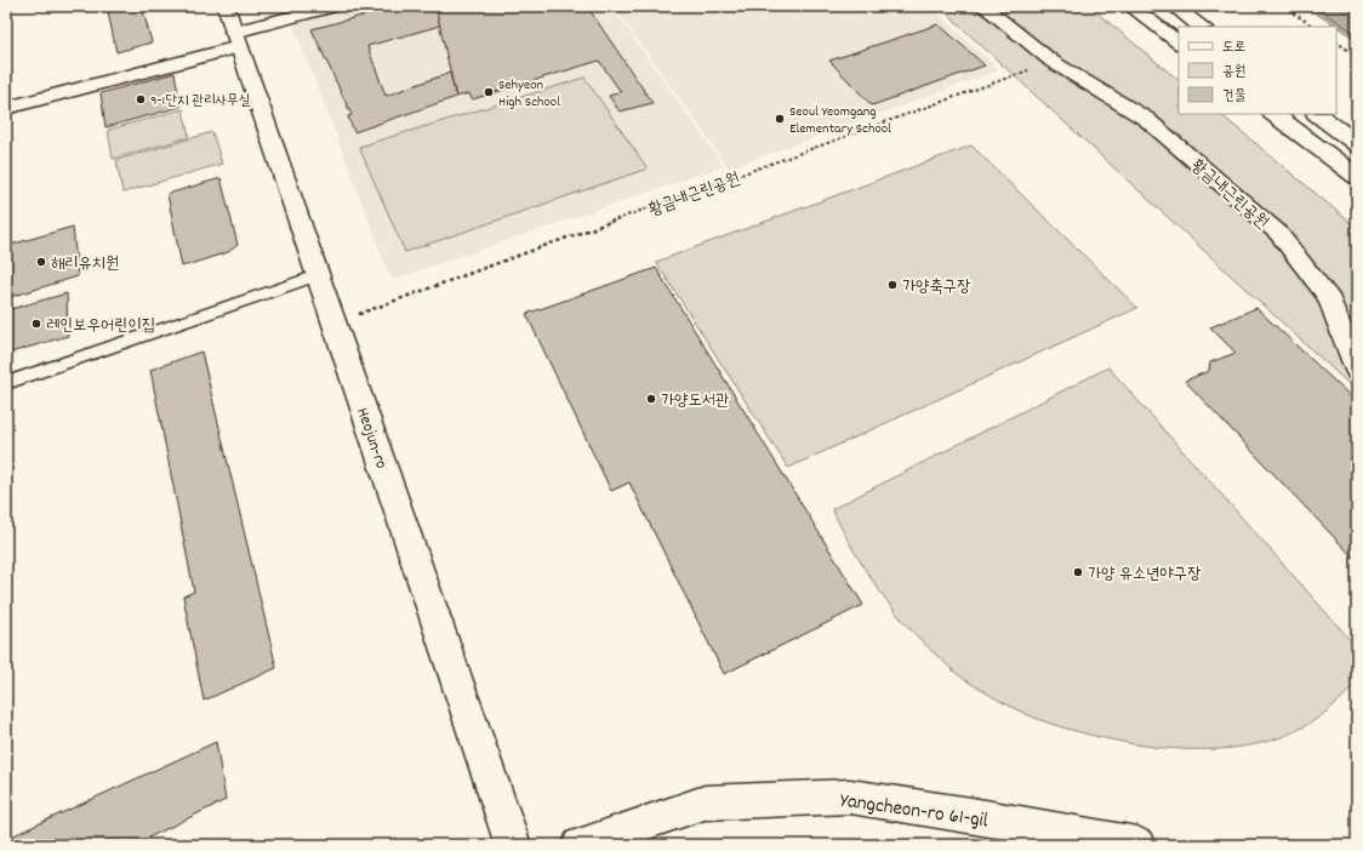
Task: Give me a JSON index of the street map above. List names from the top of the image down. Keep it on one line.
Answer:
{"streets":{"main road":["Heojun-ro","Yangcheon-ro 61-gil"],"street":["황금내근린공원"]},"crossings":[["황금내근린공원","Heojun-ro"]],"places":["Sehyeon High School","9-1단지 관리사무실","Seoul Yeomgang Elementary School","해리유치원","가양축구장","레인보우어린이집","가양도서관","가양 유소년야구장"],"legend":["도로","공원","건물"]}
